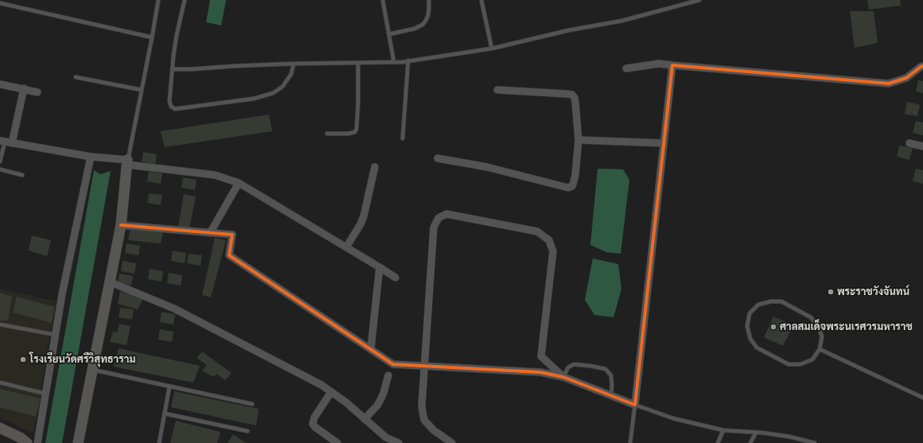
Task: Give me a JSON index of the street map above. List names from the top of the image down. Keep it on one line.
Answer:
{"places":["พระราชวังจันทน์","ศาลสมเด็จพระนเรศวรมหาราช","โรงเรียนวัดศรีวิสุทธาราม"]}
